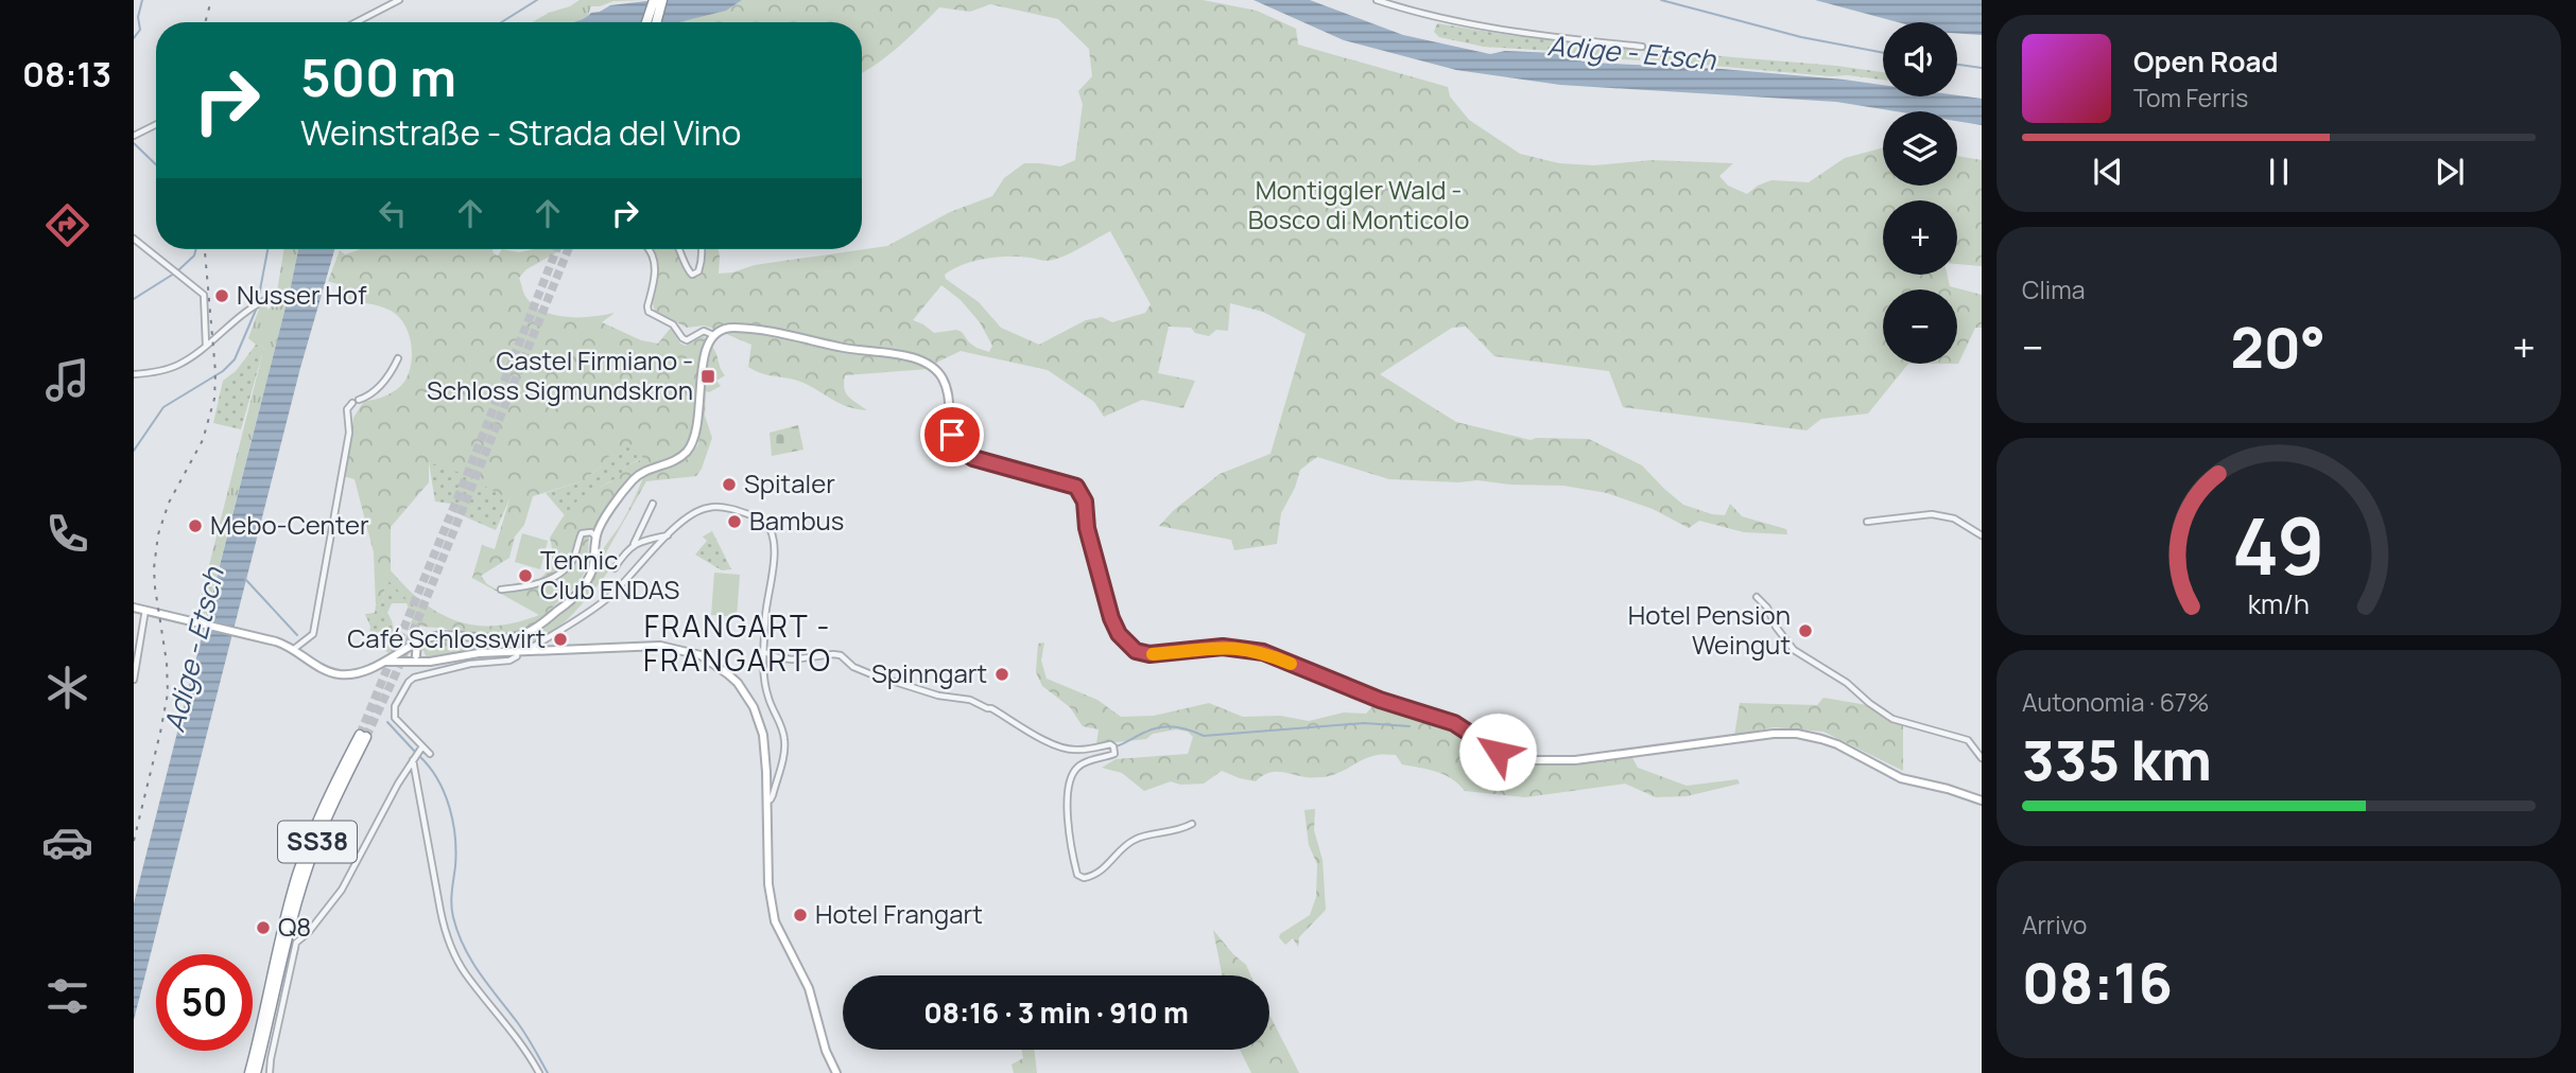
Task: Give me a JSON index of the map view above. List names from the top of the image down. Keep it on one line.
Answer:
{"streets":{"highway":["SS38"]},"districts":["FRANGART - FRANGARTO"],"water":["Adige - Etsch"],"parks":["Montiggler Wald - Bosco di Monticolo"],"places":{"other":["Nusser Hof","Spitaler","Bambus","Mebo-Center","Tennic Club ENDAS","Hotel Pension Weingut","Café Schlosswirt","Spinngart","Hotel Frangart","Q8"],"transit":["Castel Firmiano - Schloss Sigmundskron"]},"page":{"tabs":"08:13","map_buttons":["+","−"],"turn":["500 m","Weinstraße - Strada del Vino"],"song":["Open Road","Tom Ferris"],"tile":["Clima",["Autonomia · 67%","335 km"],["Arrivo","08:16"]],"heat":["−","20°","+"],"limit":"50","trip":"08:16 · 3 min · 910 m","gauge":["49","km/h"]}}
